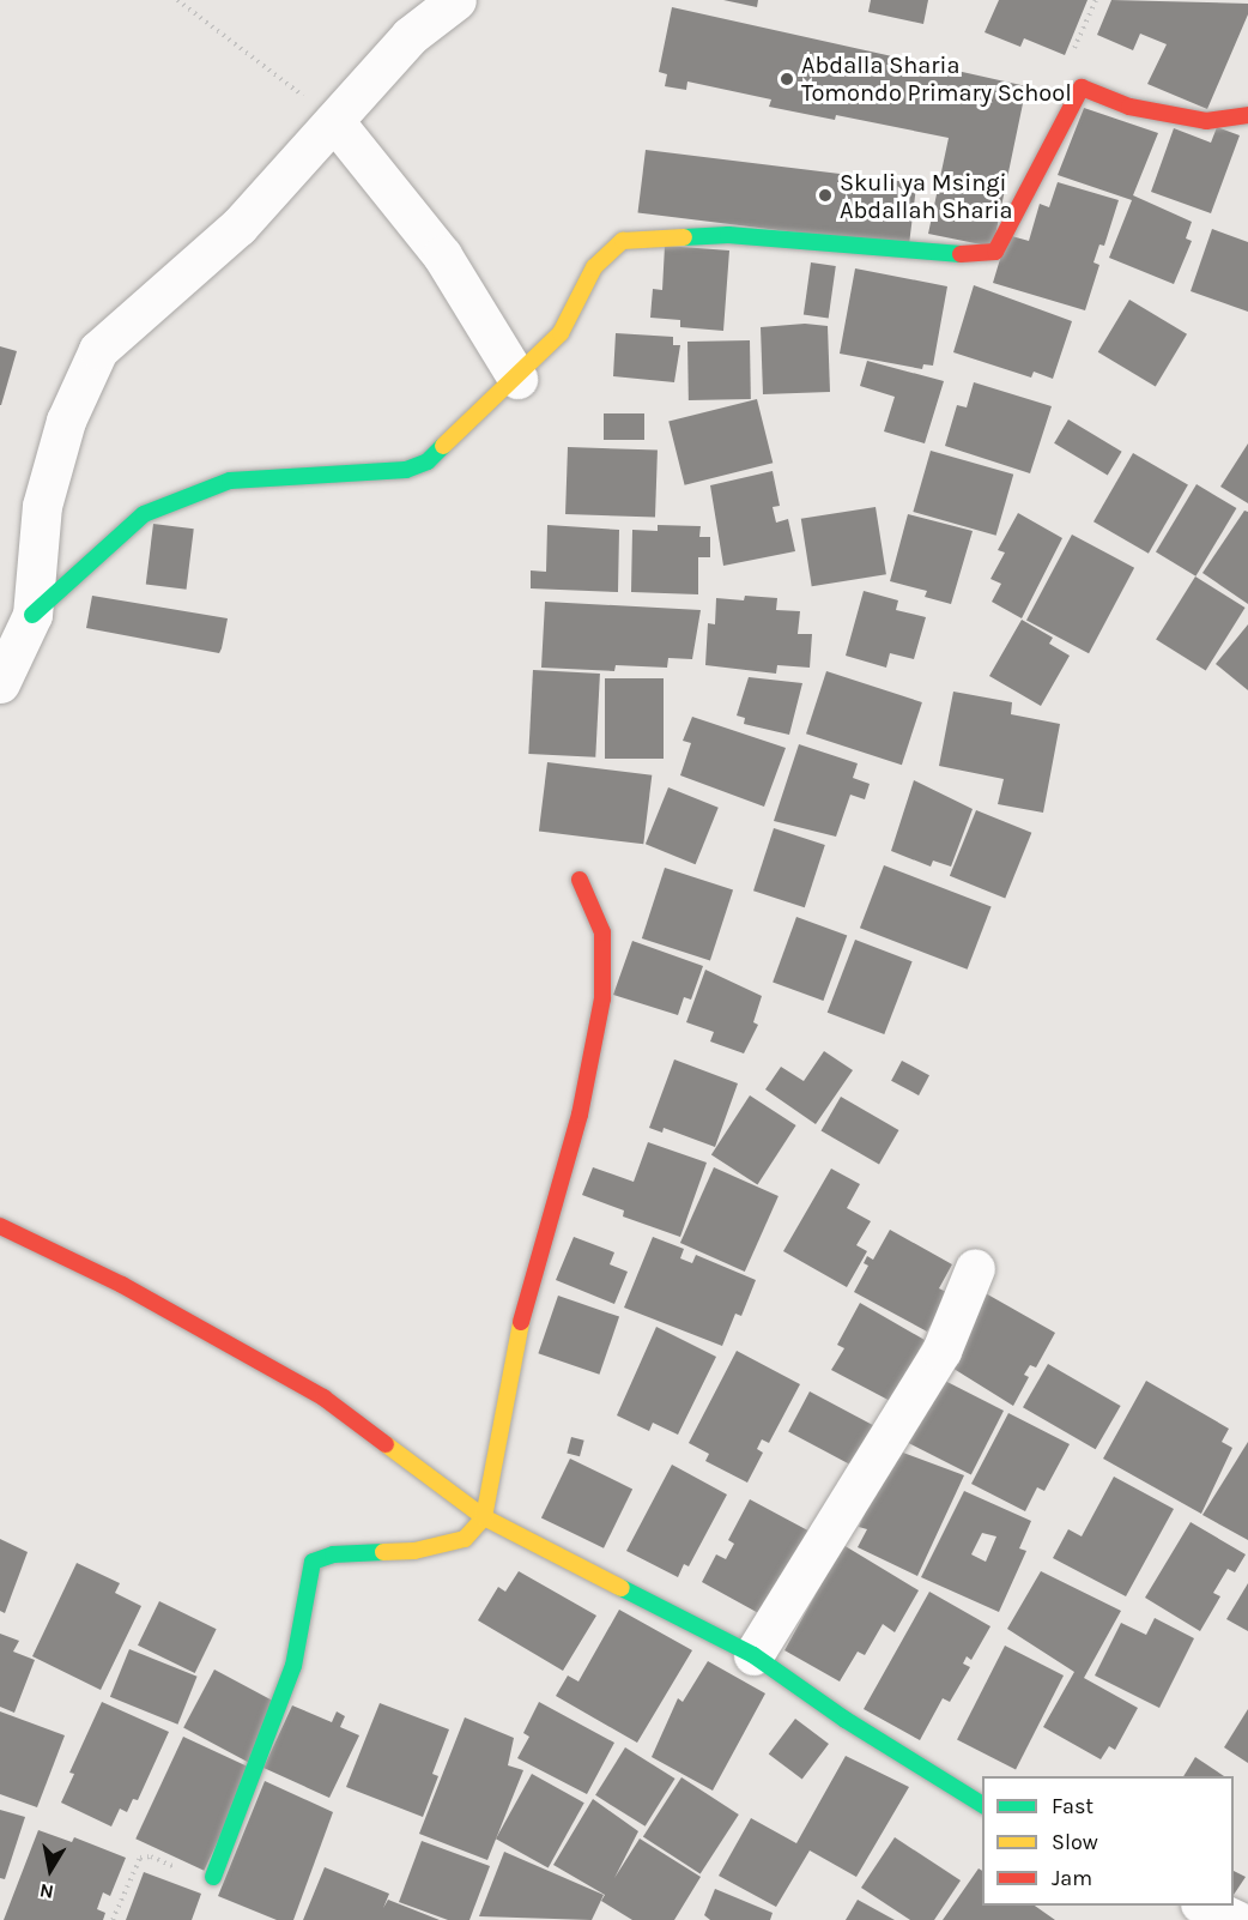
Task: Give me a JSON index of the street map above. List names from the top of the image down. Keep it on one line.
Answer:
{"places":["Abdalla Sharia Tomondo Primary School","Skuli ya Msingi Abdallah Sharia"],"legend":["Fast","Slow","Jam"],"north":"bottom"}
